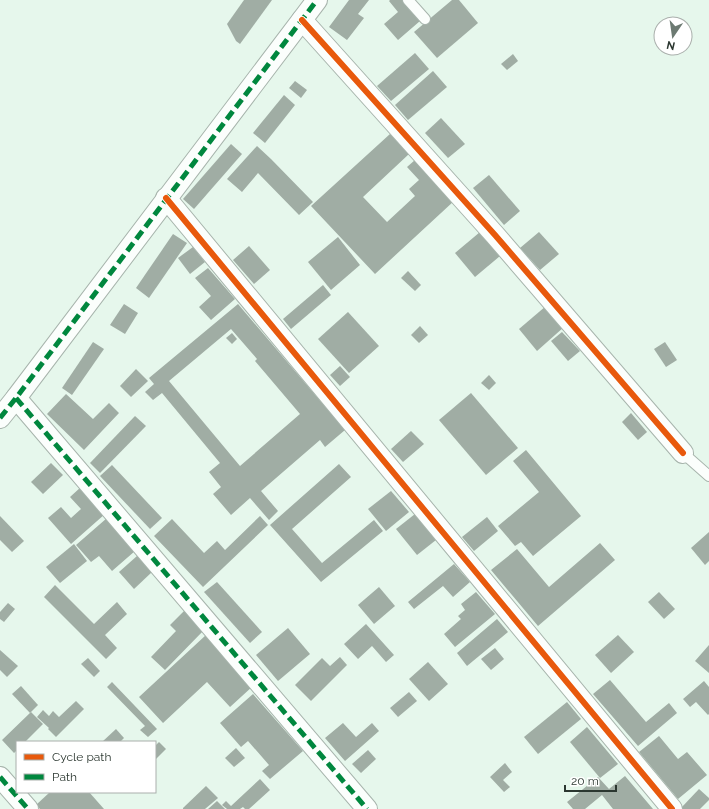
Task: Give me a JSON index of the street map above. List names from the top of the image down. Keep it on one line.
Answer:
{"legend":["Cycle path","Path"],"scale_bar":"20 m","north":"bottom"}
